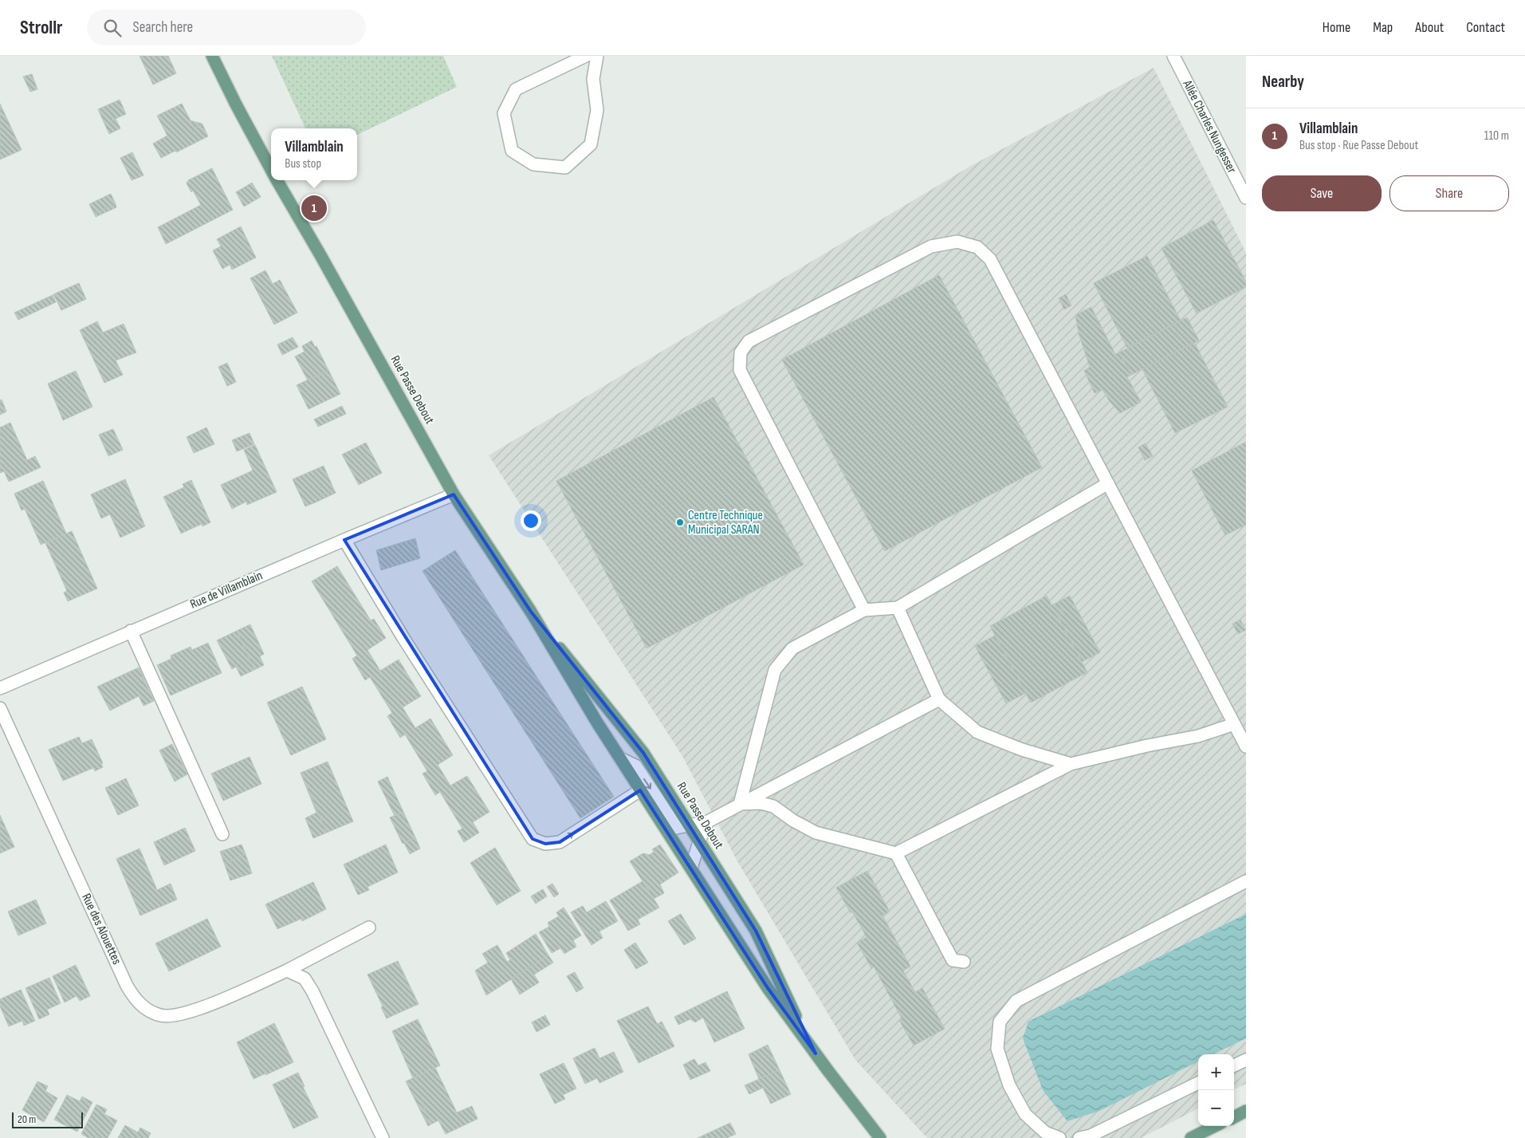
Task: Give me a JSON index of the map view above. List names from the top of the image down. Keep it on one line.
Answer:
{"streets":{"main road":["Rue Passe Debout"],"street":["Allée Charles Nungesser","Rue de Villamblain","Rue des Alouettes"]},"crossings":[["Rue Passe Debout","Rue de Villamblain"]],"places":["Centre Technique Municipal SARAN"],"scale_bar":"20 m","page":{"header":"Strollr","search":"Search here","nav":["Home","Map","About","Contact"],"heading":"Nearby","list":[{"mark":"1","name":"Villamblain","note":"Bus stop · Rue Passe Debout","value":"110 m"}],"popup":["Villamblain","Bus stop"],"buttons":["Save","Share"],"pins":"1","map_buttons":["+","−"],"scale":"20 m"}}
